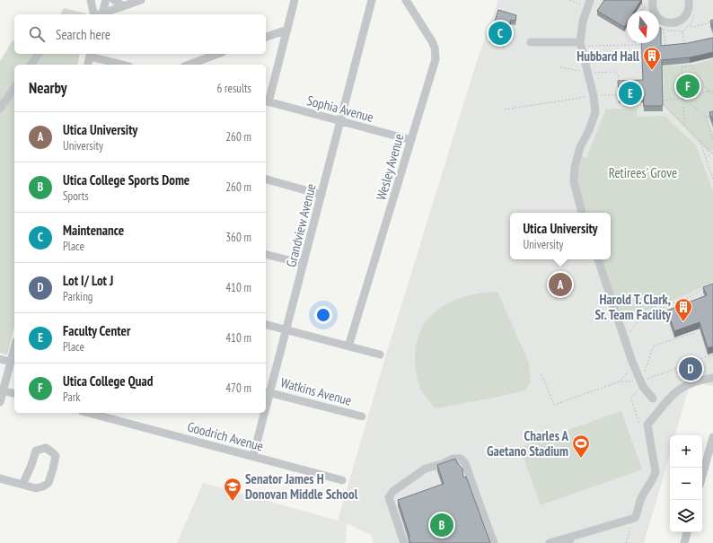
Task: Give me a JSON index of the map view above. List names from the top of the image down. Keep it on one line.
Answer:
{"streets":{"street":["Sophia Avenue","Wesley Avenue","Grandview Avenue","Watkins Avenue","Goodrich Avenue"]},"crossings":[["Sophia Avenue","Wesley Avenue"],["Sophia Avenue","Grandview Avenue"],["Grandview Avenue","Watkins Avenue"],["Grandview Avenue","Goodrich Avenue"]],"parks":["Retirees' Grove"],"places":{"building":["Hubbard Hall","Harold T. Clark, Sr. Team Facility"],"sports":["Charles A Gaetano Stadium"],"school or university":["Senator James H Donovan Middle School"]},"north":"bottom","page":{"search":"Search here","pins":["C","F","E","A","D","B"],"heading":["Nearby","6 results"],"list":[{"mark":"A","name":"Utica University","note":"University","value":"260 m"},{"mark":"B","name":"Utica College Sports Dome","note":"Sports","value":"260 m"},{"mark":"C","name":"Maintenance","note":"Place","value":"360 m"},{"mark":"D","name":"Lot I/ Lot J","note":"Parking","value":"410 m"},{"mark":"E","name":"Faculty Center","note":"Place","value":"410 m"},{"mark":"F","name":"Utica College Quad","note":"Park","value":"470 m"}],"popup":["Utica University","University"],"map_buttons":["+","−"]}}
